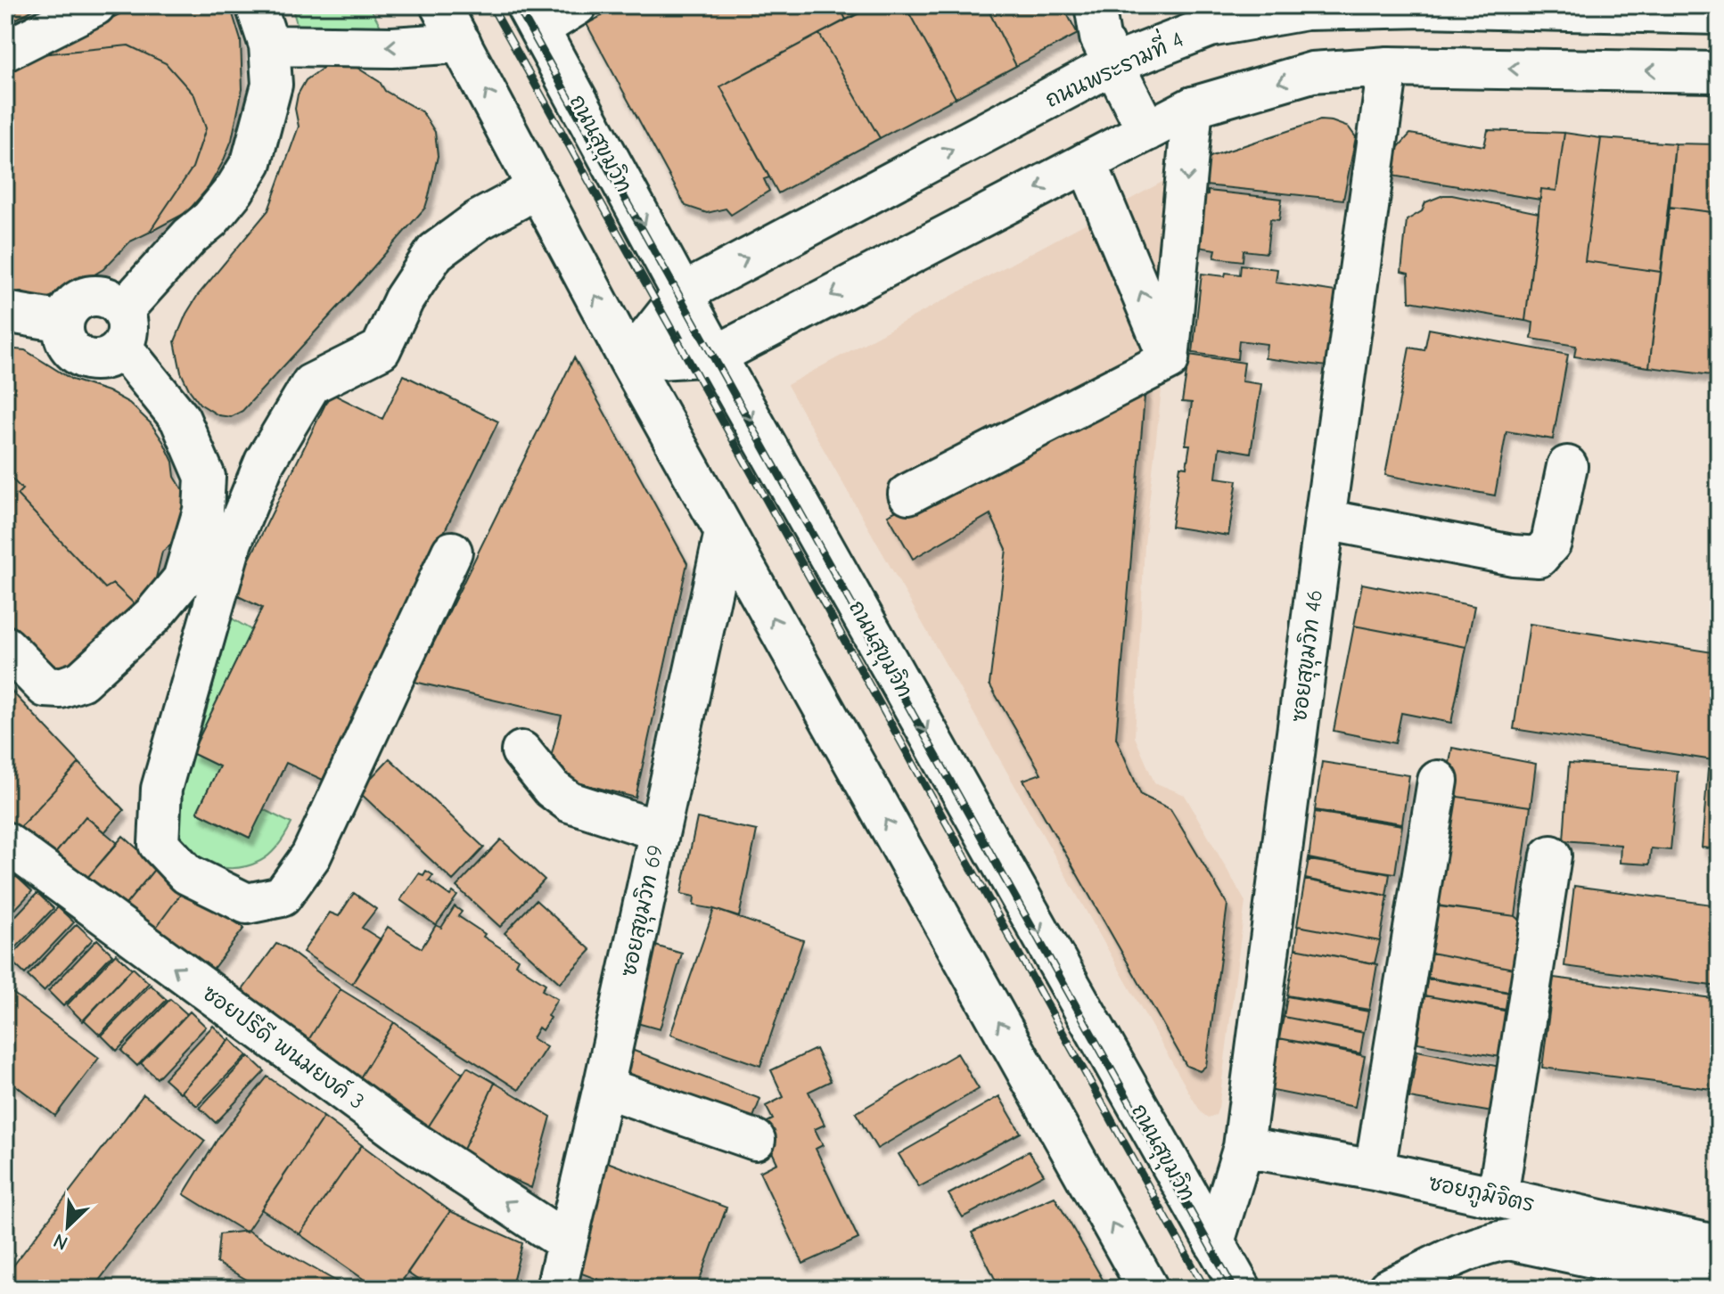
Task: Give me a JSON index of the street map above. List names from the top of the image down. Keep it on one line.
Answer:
{"streets":{"main road":["ถนนพระรามที่ 4","ถนนสุขุมวิท","ซอยสุขุมวิท 46","ซอยสุขุมวิท 69","ซอยปรีดี พนมยงค์ 3","ซอยภูมิจิตร"]},"crossings":[["ถนนพระรามที่ 4","ถนนสุขุมวิท"],["ถนนสุขุมวิท","ซอยสุขุมวิท 46"],["ซอยสุขุมวิท 46","ซอยภูมิจิตร"],["ซอยสุขุมวิท 69","ซอยปรีดี พนมยงค์ 3"]],"one_way":["ซอยปรีดี พนมยงค์ 3"],"north":"bottom left"}
